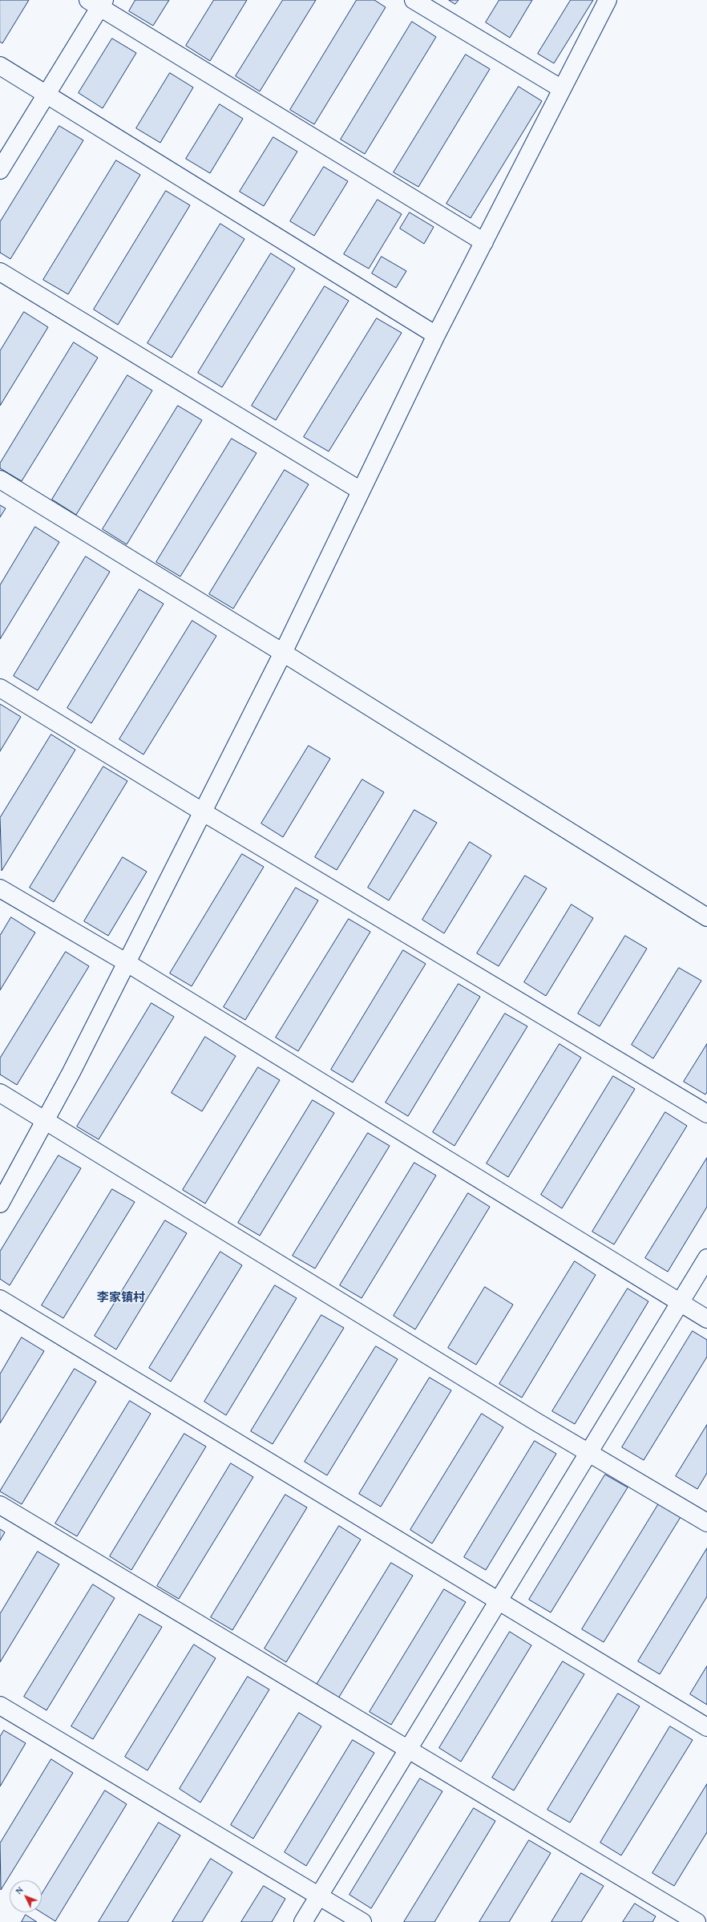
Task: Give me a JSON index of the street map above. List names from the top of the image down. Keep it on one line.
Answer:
{"districts":["李家镇村"],"north":"top left"}
